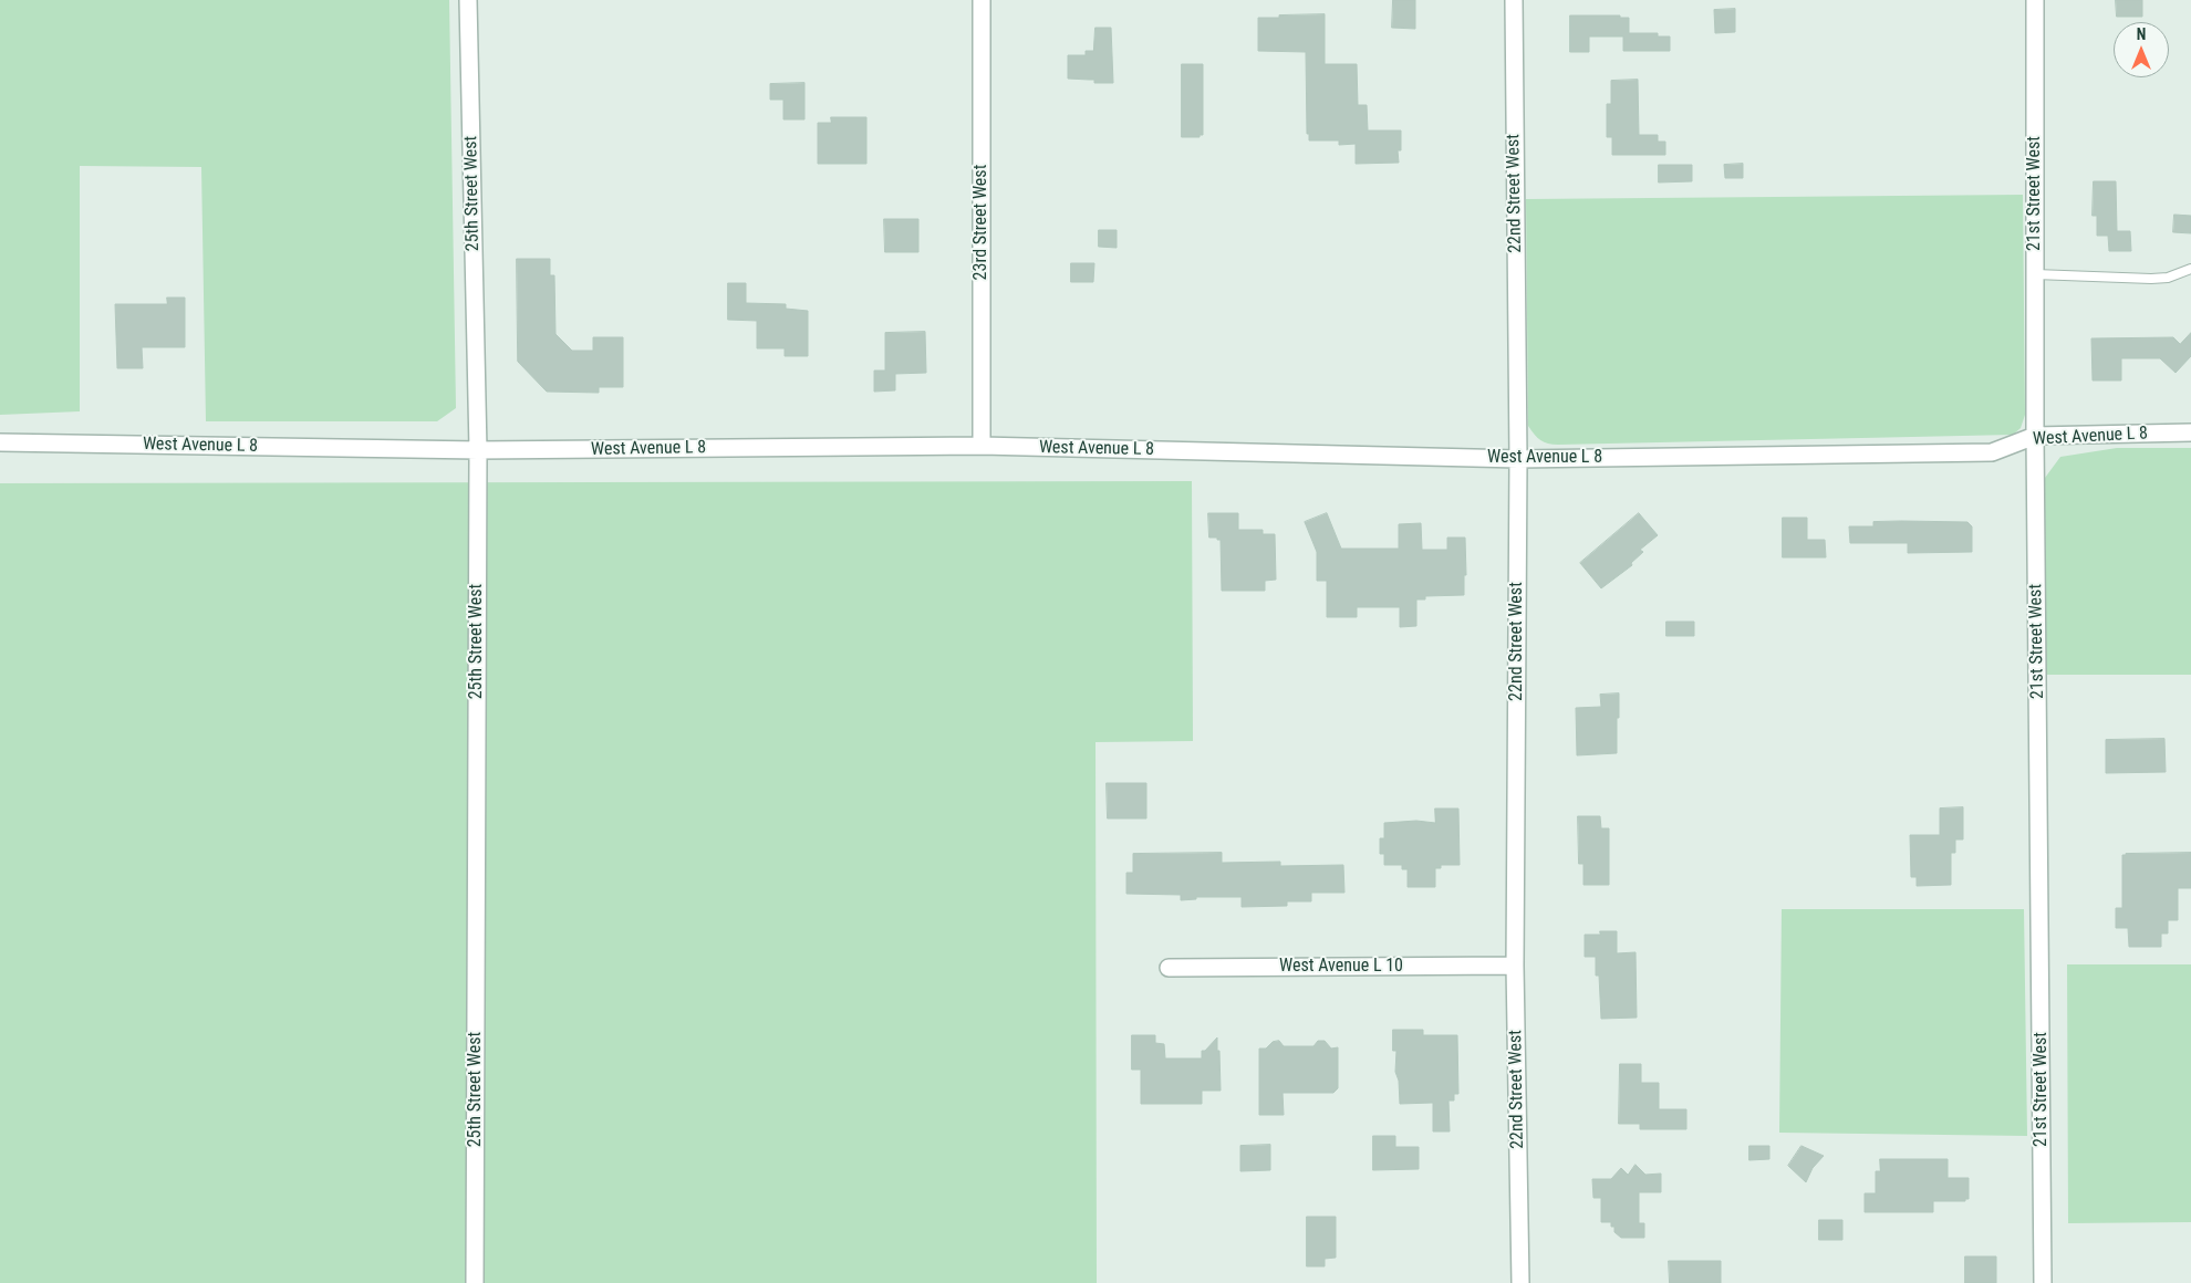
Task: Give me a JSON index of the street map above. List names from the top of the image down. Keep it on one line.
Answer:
{"streets":{"street":["25th Street West","22nd Street West","21st Street West","23rd Street West","West Avenue L 8","West Avenue L 10"]},"crossings":[["25th Street West","West Avenue L 8"],["22nd Street West","West Avenue L 8"],["22nd Street West","West Avenue L 10"],["21st Street West","West Avenue L 8"],["23rd Street West","West Avenue L 8"]],"north":"top"}
